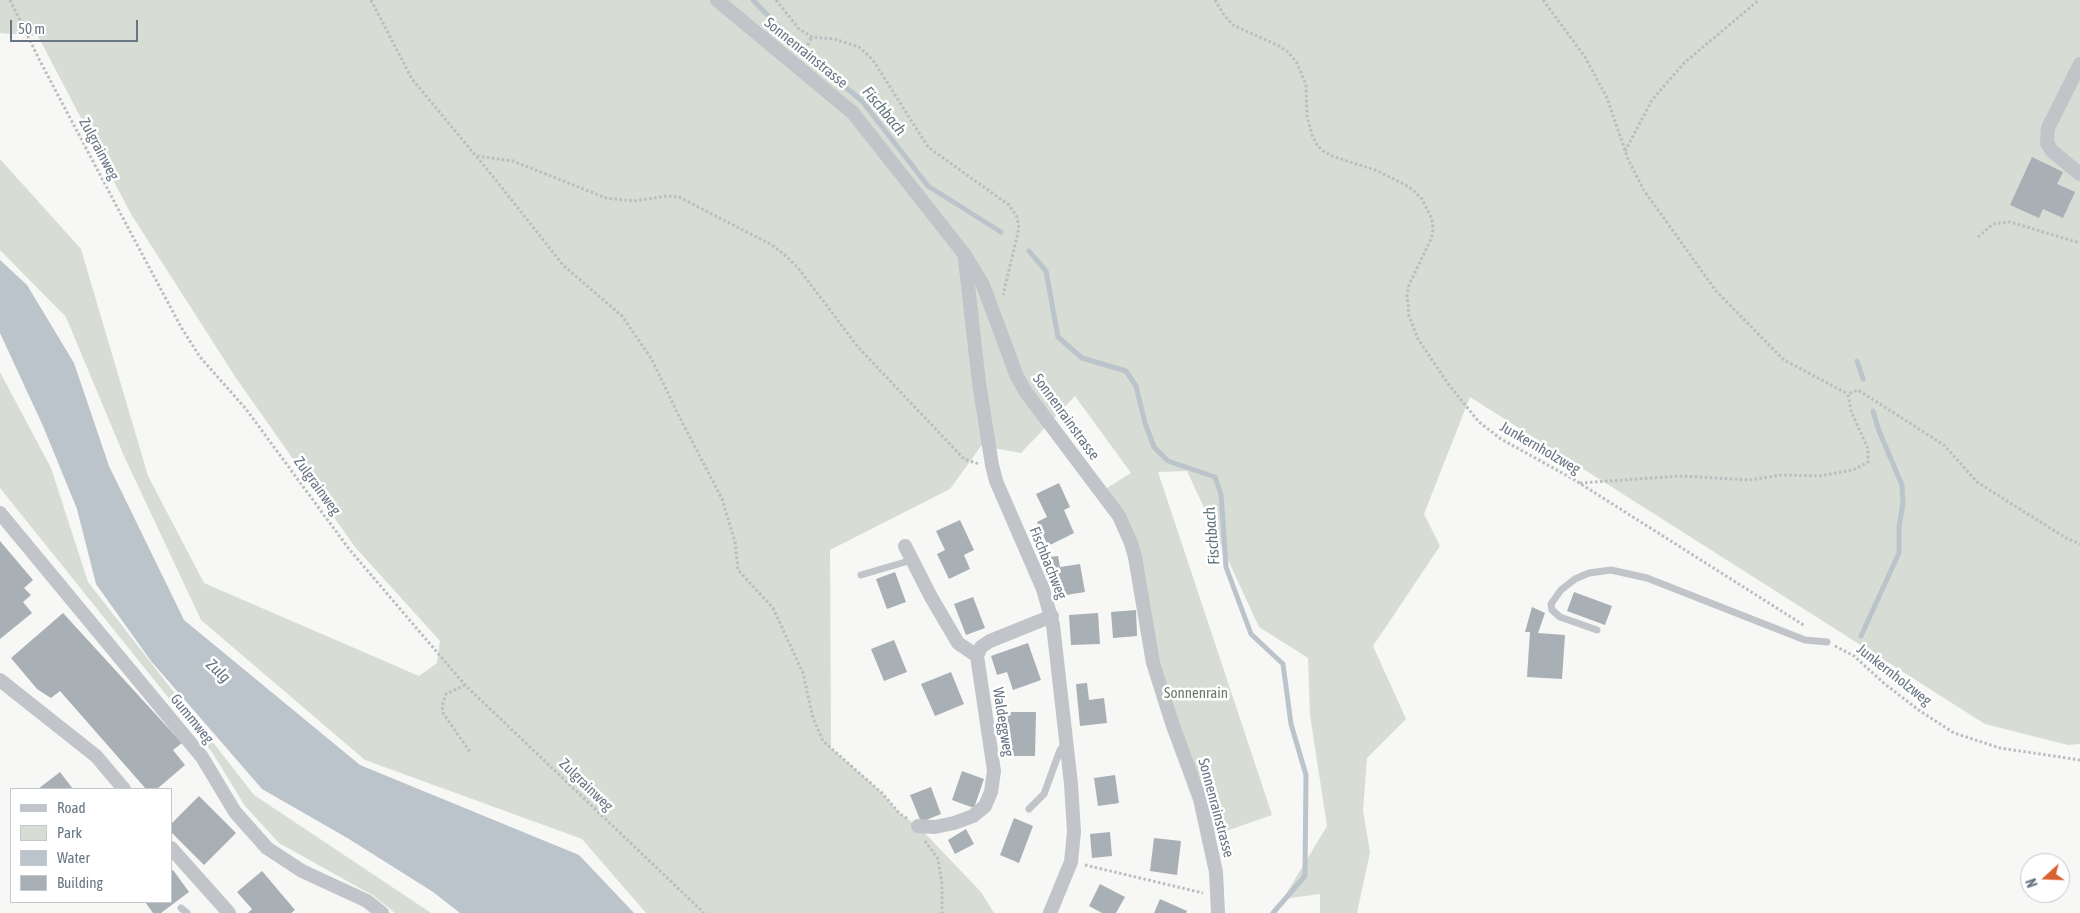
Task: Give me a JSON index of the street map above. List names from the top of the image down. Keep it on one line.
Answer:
{"streets":{"street":["Sonnenrainstrasse","Fischbachweg","Gummweg","Waldeggweg"],"path":["Zulgrainweg","Junkernholzweg"]},"crossings":[["Sonnenrainstrasse","Fischbachweg"]],"water":["Fischbach","Zulg"],"parks":["Sonnenrain"],"legend":["Road","Park","Water","Building"],"scale_bar":"50 m","north":"left"}
